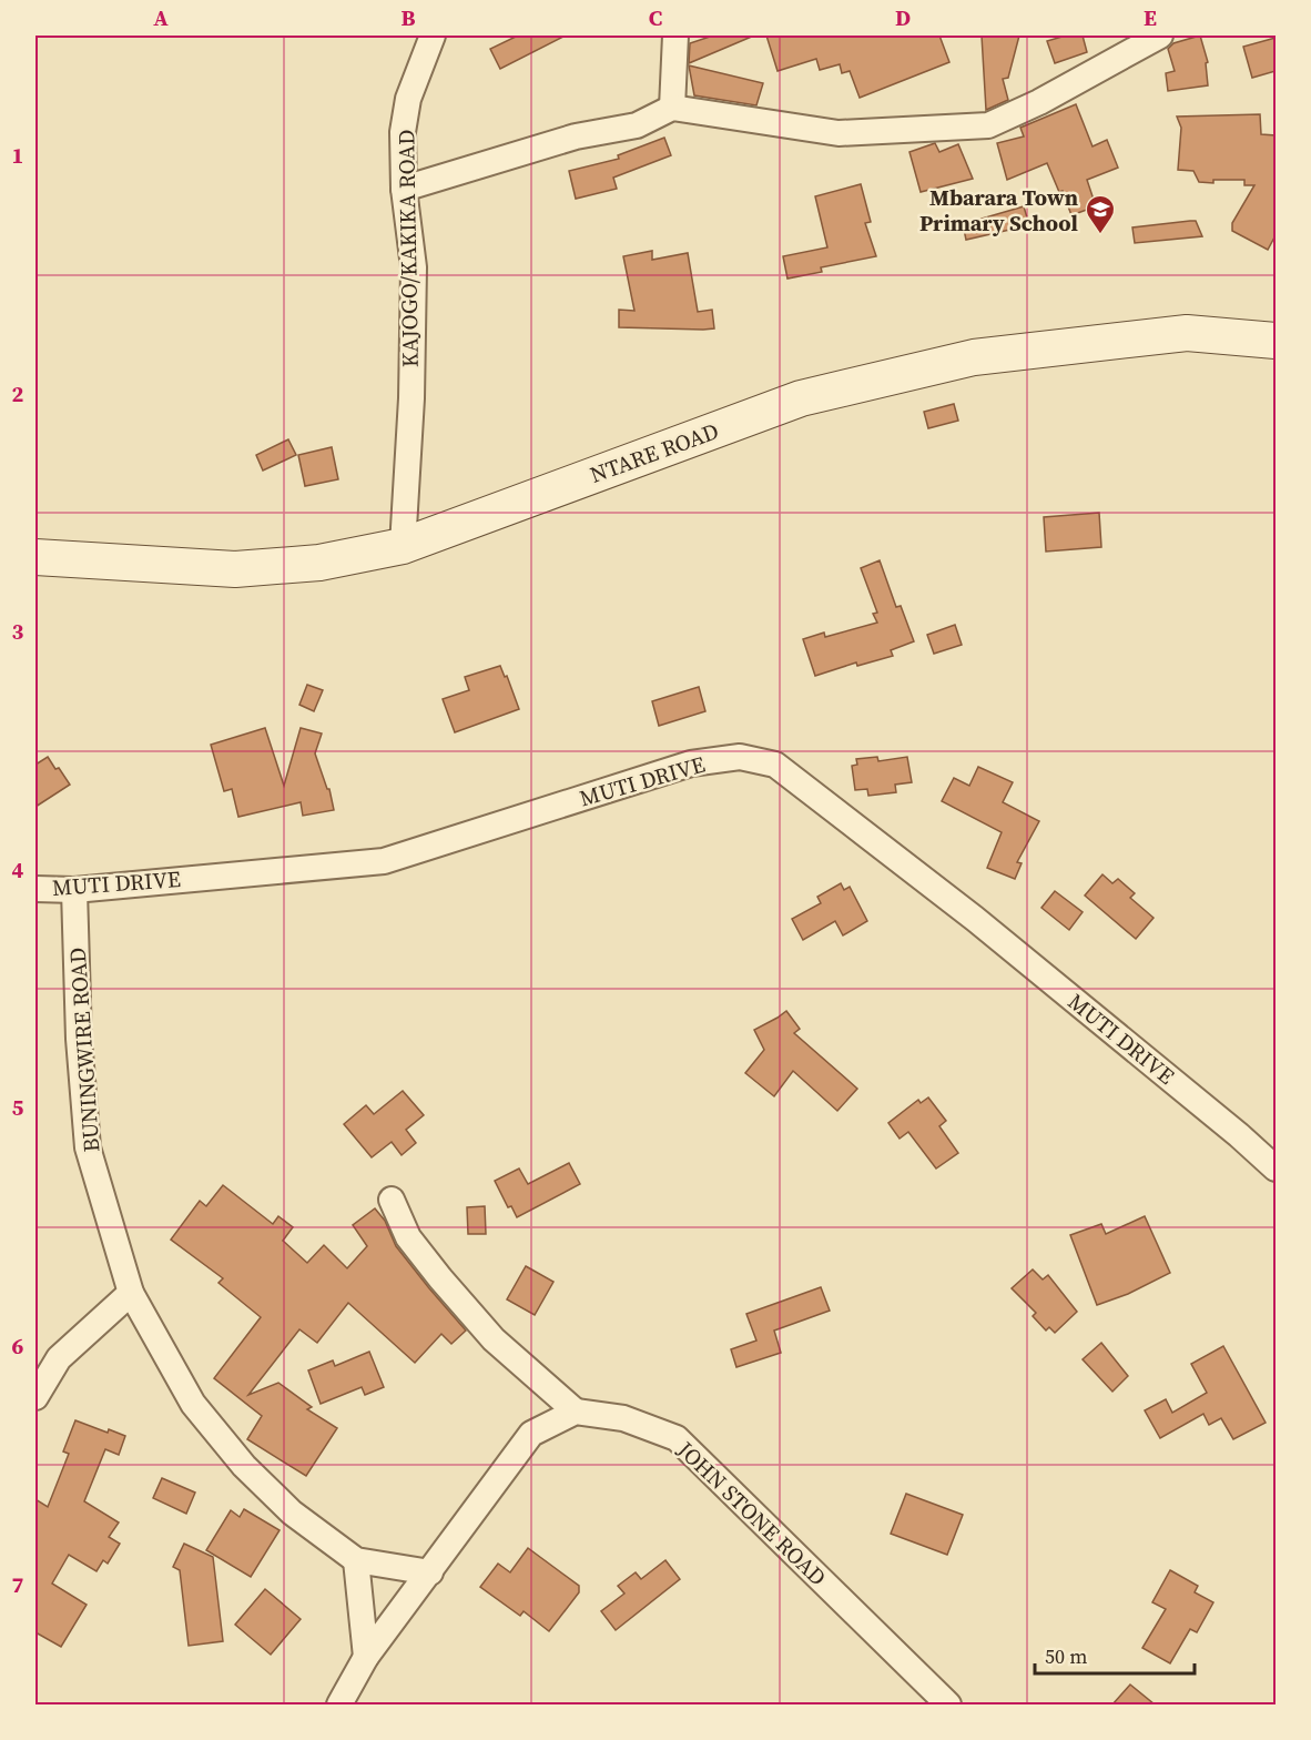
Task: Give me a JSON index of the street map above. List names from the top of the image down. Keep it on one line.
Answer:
{"streets":{"main road":["NTARE ROAD"],"street":["KAJOGO/KAKIKA ROAD","MUTI DRIVE","BUNINGWIRE ROAD","JOHN STONE ROAD"]},"crossings":[["KAJOGO/KAKIKA ROAD","NTARE ROAD"],["MUTI DRIVE","BUNINGWIRE ROAD"]],"places":{"school or university":["Mbarara Town Primary School"]},"scale_bar":"50 m","grid":{"columns":["A","B","C","D","E"],"rows":["1","2","3","4","5","6","7"]}}
